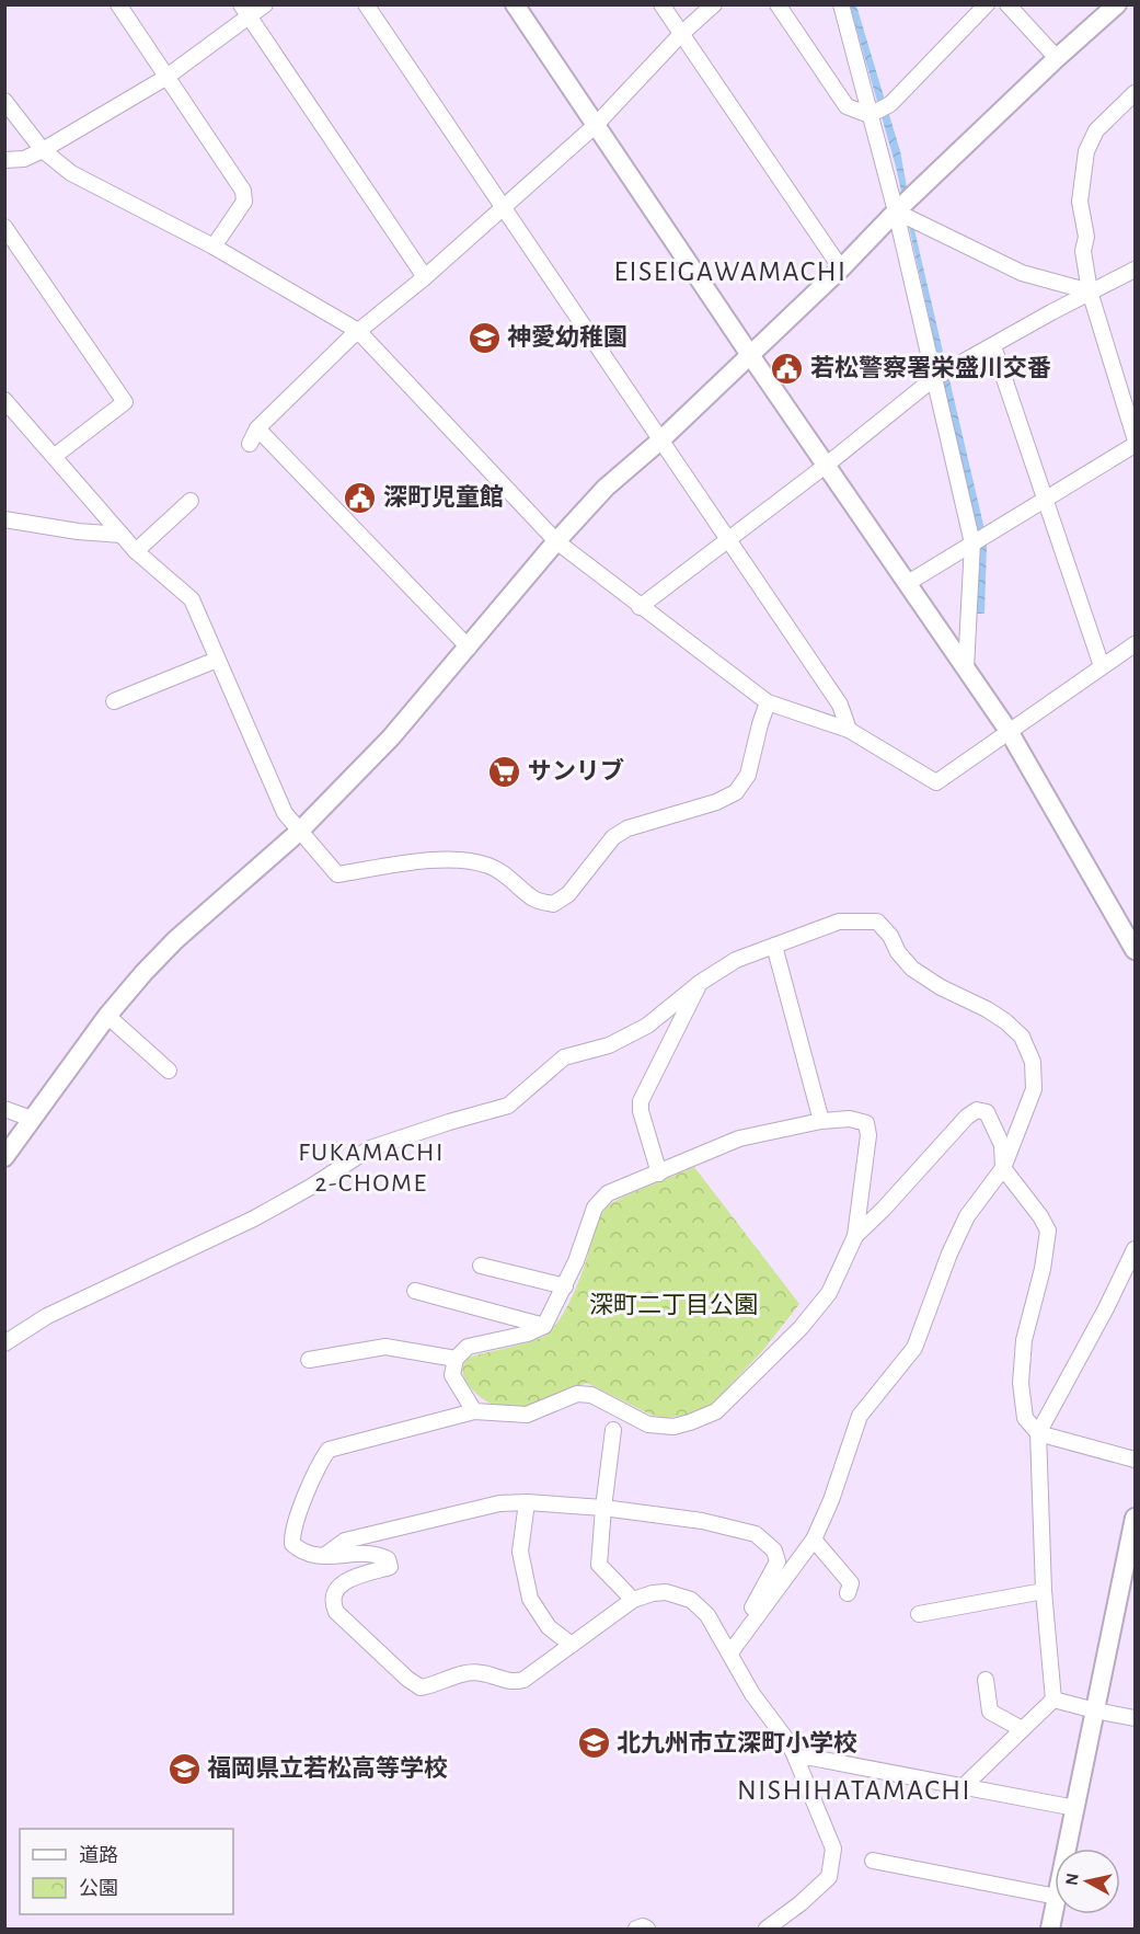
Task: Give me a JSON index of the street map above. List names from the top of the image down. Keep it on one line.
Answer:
{"districts":["EISEIGAWAMACHI","FUKAMACHI 2-CHOME","NISHIHATAMACHI"],"parks":["深町二丁目公園"],"places":{"school or university":["神愛幼稚園","北九州市立深町小学校","福岡県立若松高等学校"],"public building":["若松警察署栄盛川交番","深町児童館"],"supermarket":["サンリブ"]},"legend":["道路","公園"],"north":"left"}
